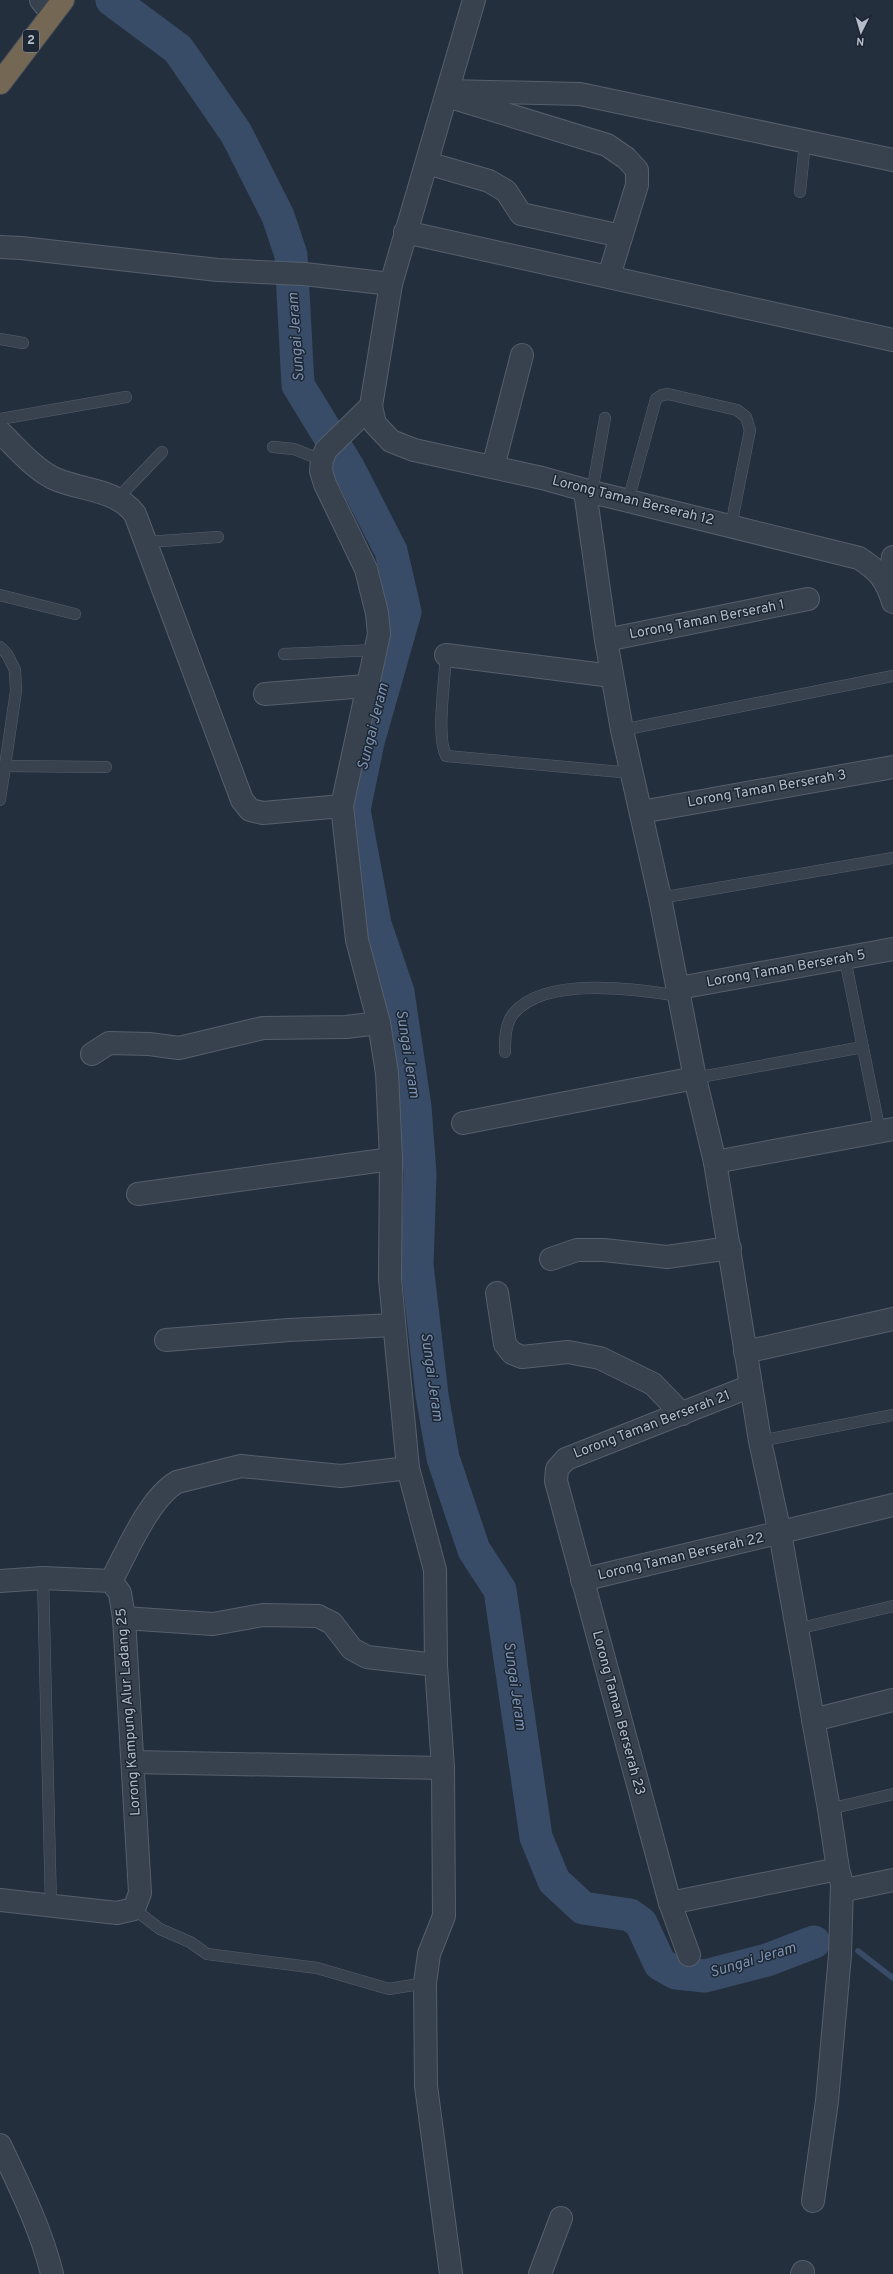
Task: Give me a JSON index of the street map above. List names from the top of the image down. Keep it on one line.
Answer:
{"streets":{"highway":["2"],"street":["Lorong Taman Berserah 12","Lorong Taman Berserah 1","Lorong Taman Berserah 3","Lorong Taman Berserah 5","Lorong Taman Berserah 21","Lorong Taman Berserah 22","Lorong Kampung Alur Ladang 25","Lorong Taman Berserah 23"]},"crossings":[["Lorong Taman Berserah 21","Lorong Taman Berserah 23"],["Lorong Taman Berserah 22","Lorong Taman Berserah 23"]],"water":["Sungai Jeram"],"north":"bottom"}
